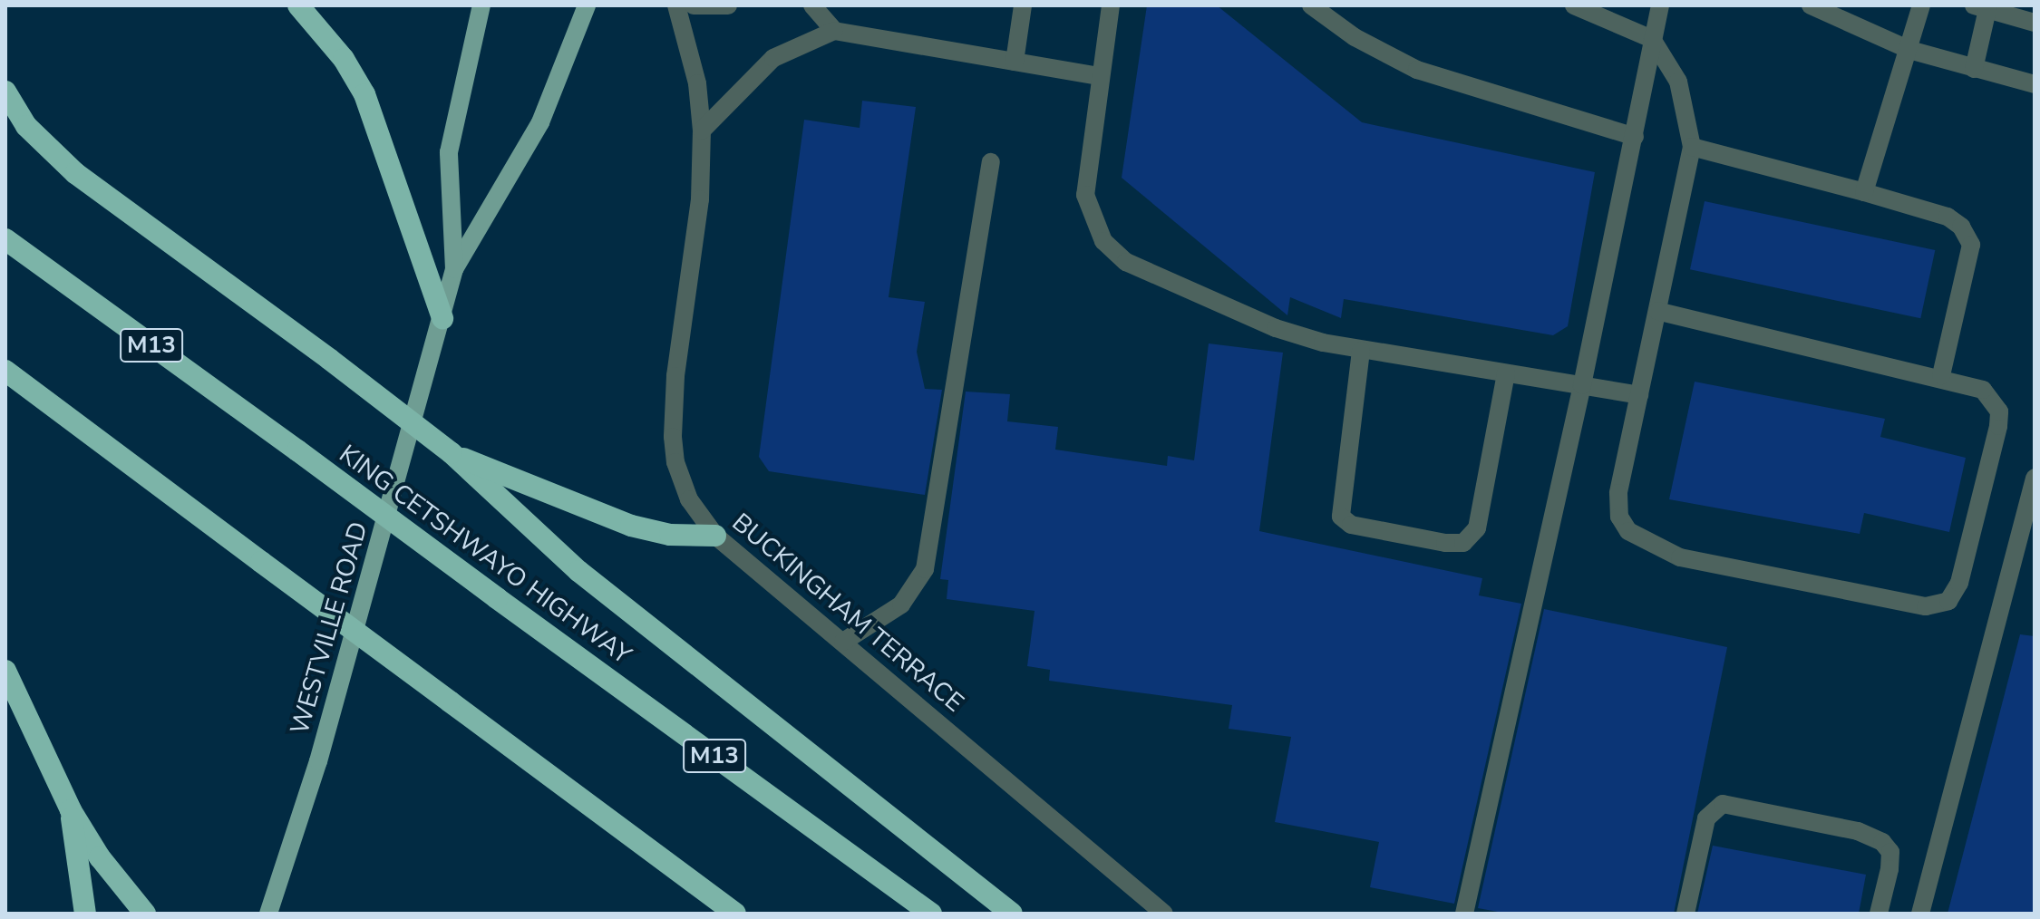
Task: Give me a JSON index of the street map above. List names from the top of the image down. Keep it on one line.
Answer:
{"streets":{"highway":["M13","KING CETSHWAYO HIGHWAY"],"main road":["WESTVILLE ROAD"],"street":["BUCKINGHAM TERRACE"]}}
